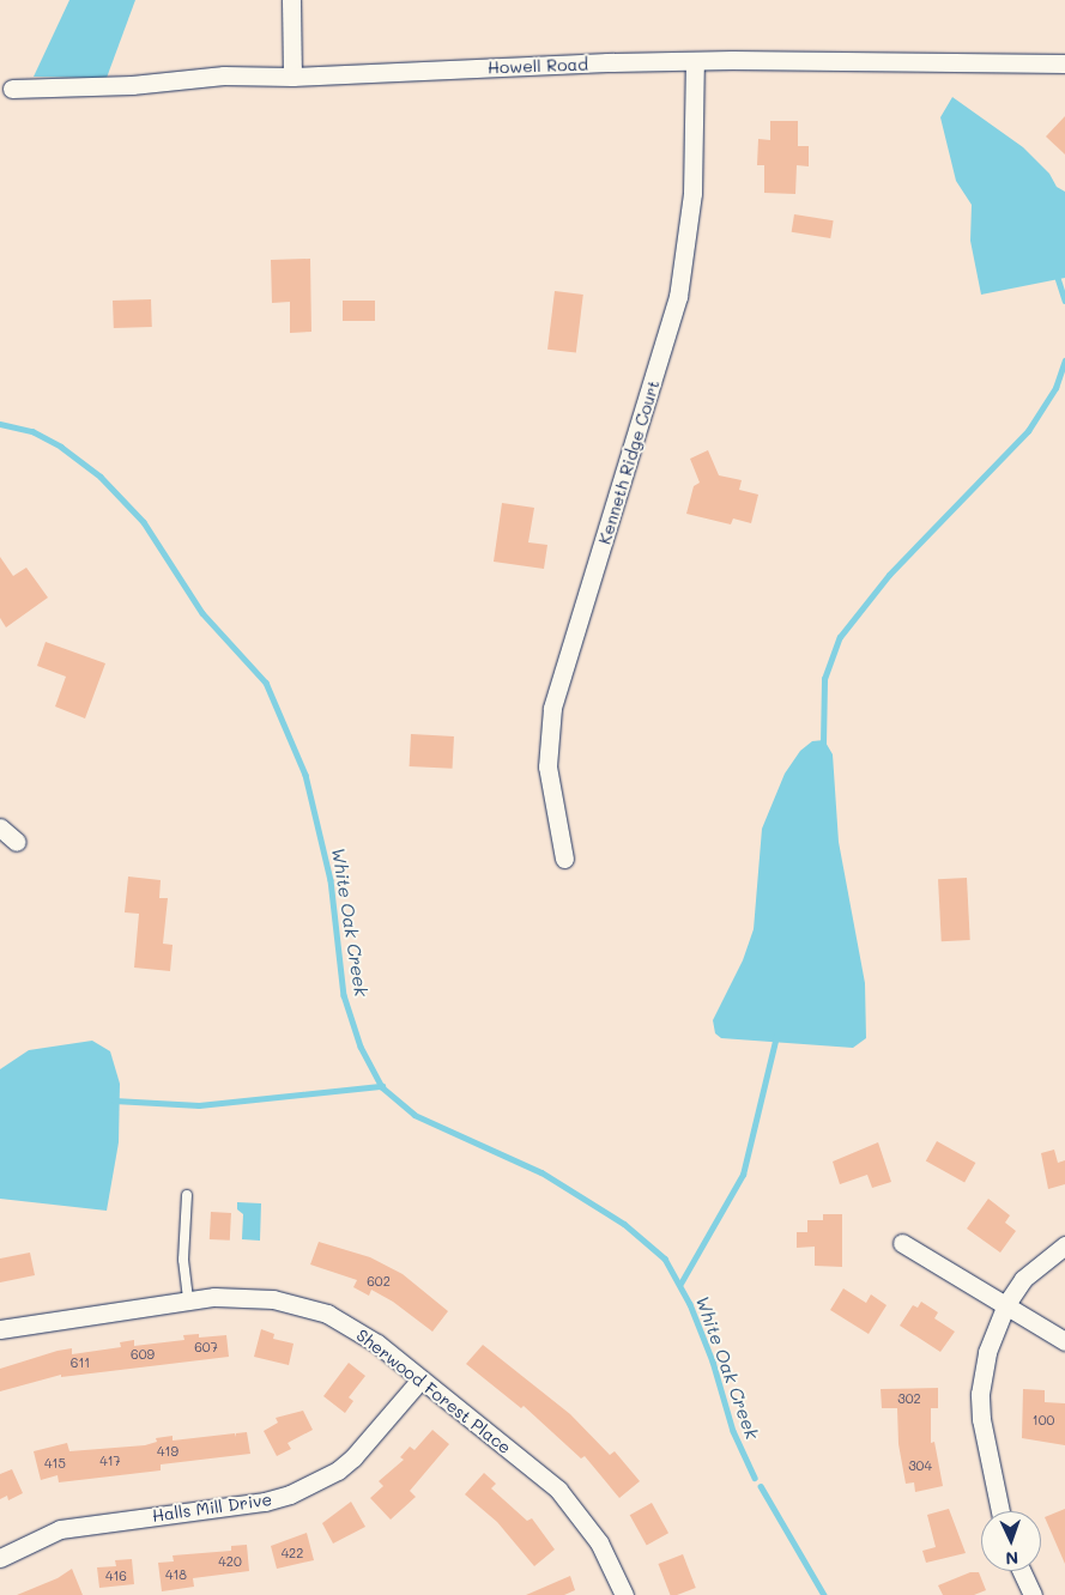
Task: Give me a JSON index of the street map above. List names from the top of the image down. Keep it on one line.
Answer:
{"streets":{"street":["Howell Road","Kenneth Ridge Court","Sherwood Forest Place","Halls Mill Drive"]},"crossings":[["Howell Road","Kenneth Ridge Court"],["Sherwood Forest Place","Halls Mill Drive"]],"water":["White Oak Creek"],"house_numbers":["602","607","609","611","302","100","419","417","415","304","422","420","418","416"],"north":"bottom"}
